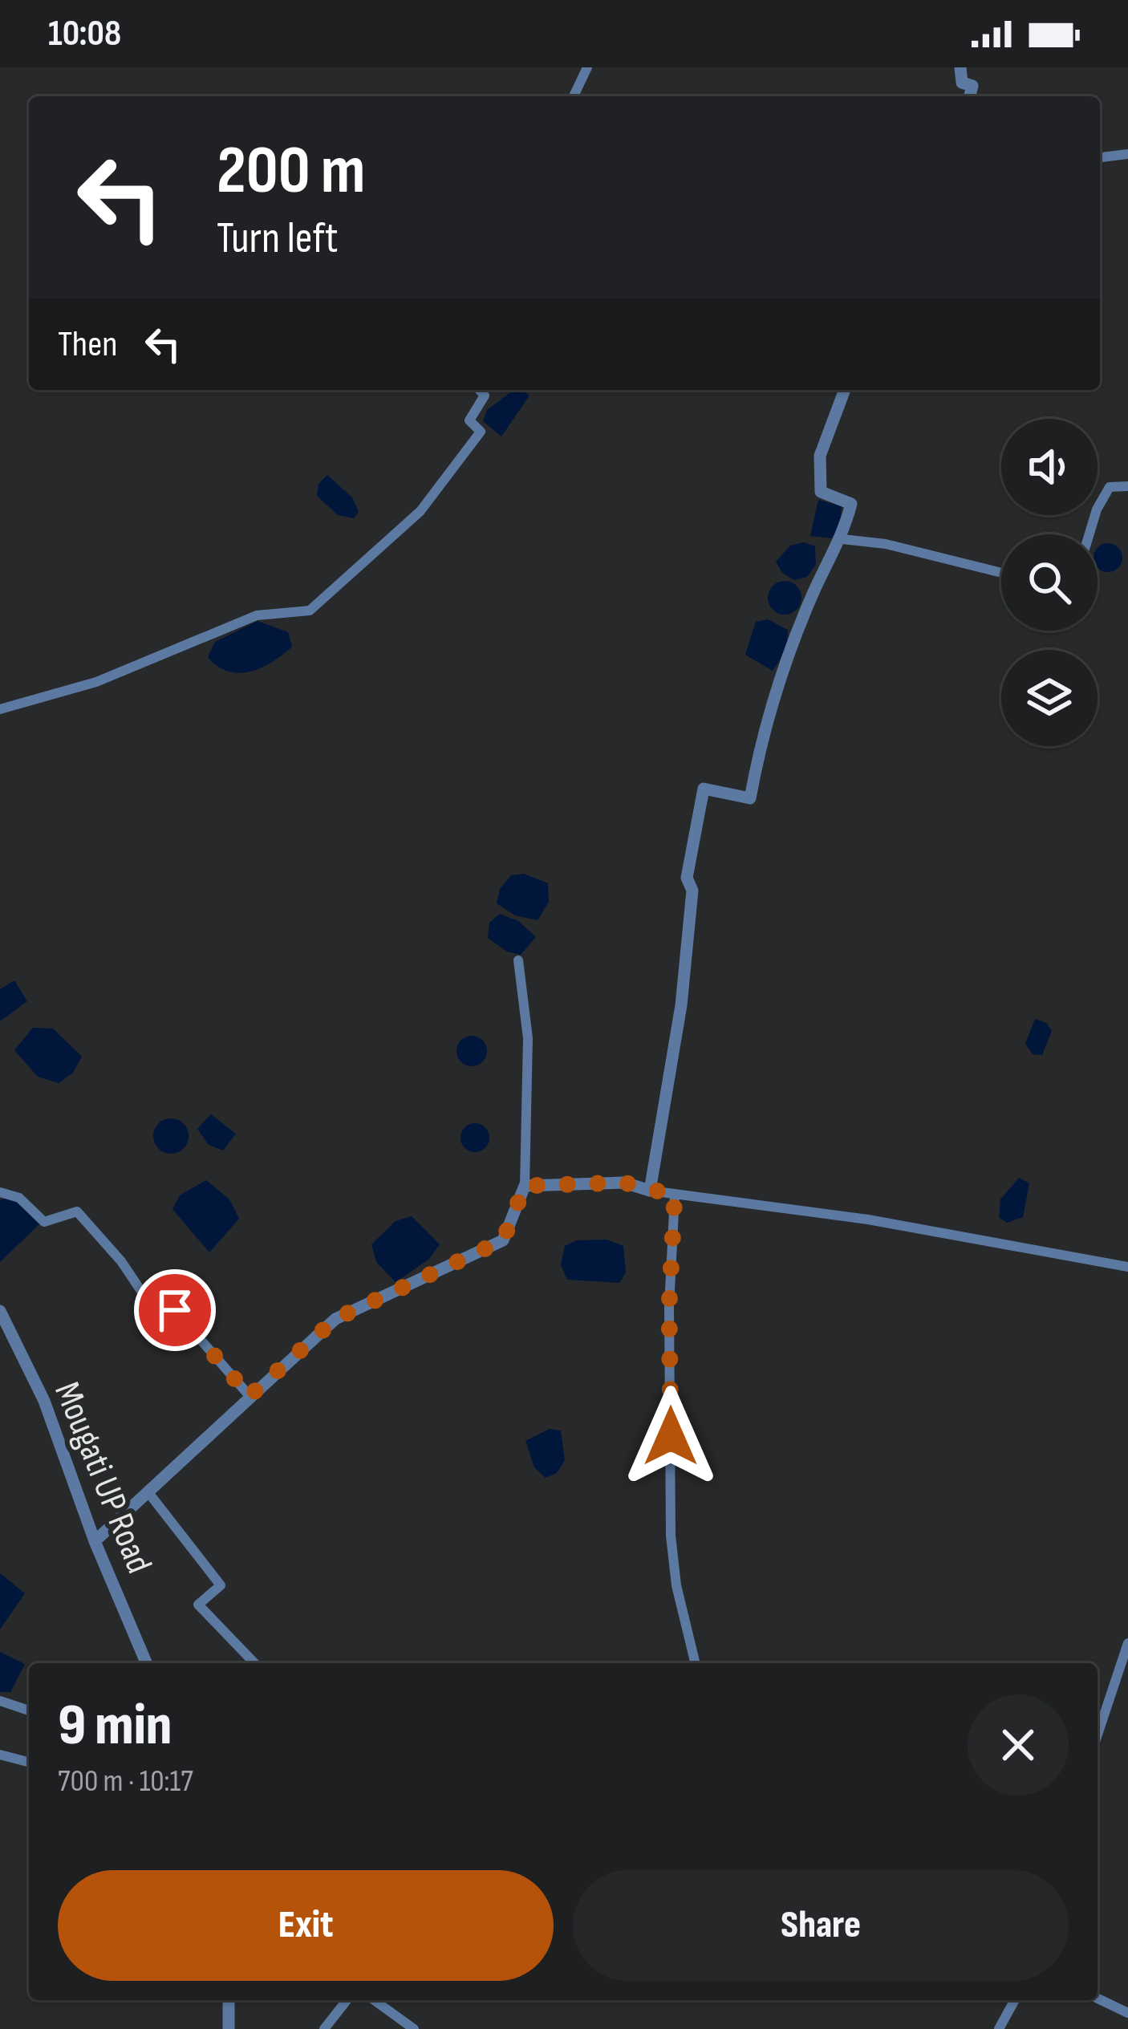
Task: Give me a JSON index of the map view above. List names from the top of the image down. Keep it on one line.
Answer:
{"streets":{"street":["Mougati UP Road"]},"page":{"status":"10:08","turn":["200 m","Turn left"],"then":"Then","heading":["9 min","700 m · 10:17"],"buttons":["Exit","Share"]}}
